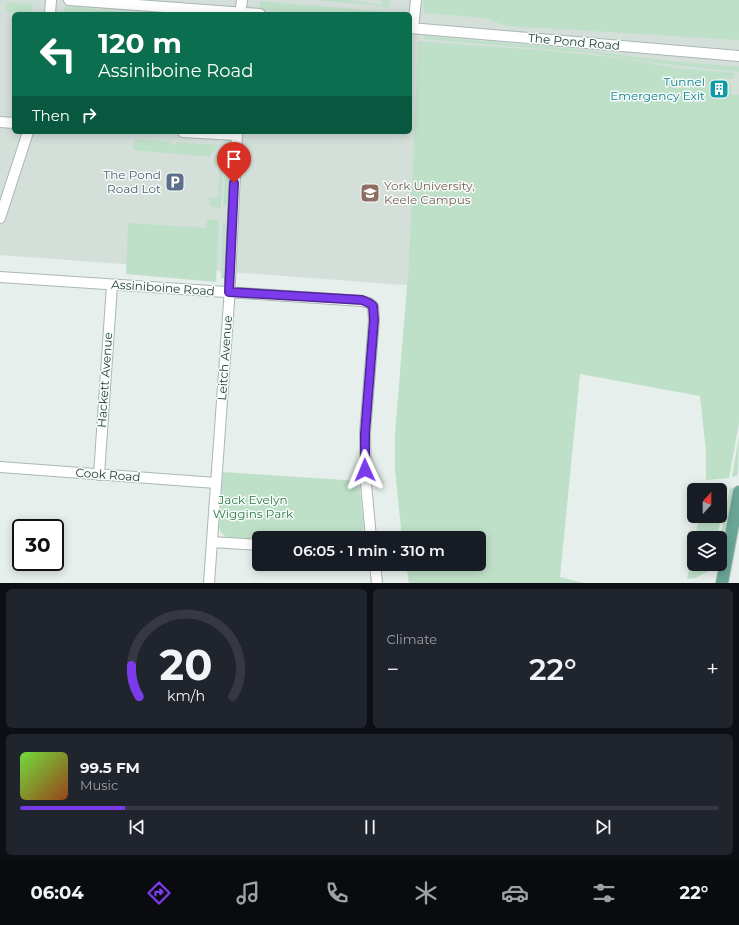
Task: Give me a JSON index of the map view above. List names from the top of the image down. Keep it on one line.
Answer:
{"streets":{"street":["The Pond Road","Assiniboine Road","Leitch Avenue","Hackett Avenue","Cook Road"]},"crossings":[["Assiniboine Road","Leitch Avenue"],["Assiniboine Road","Hackett Avenue"],["Leitch Avenue","Cook Road"],["Hackett Avenue","Cook Road"]],"parks":["Jack Evelyn Wiggins Park"],"places":{"building":["Tunnel Emergency Exit"],"parking":["The Pond Road Lot"],"school or university":["York University, Keele Campus"]},"north":"top","page":{"turn":["120 m","Assiniboine Road"],"then":"Then","limit":"30","trip":"06:05 · 1 min · 310 m","tile":"Climate","heat":["−","22°","+"],"song":["99.5 FM","Music"],"tabs":["06:04","22°"],"gauge":["20","km/h"]}}
